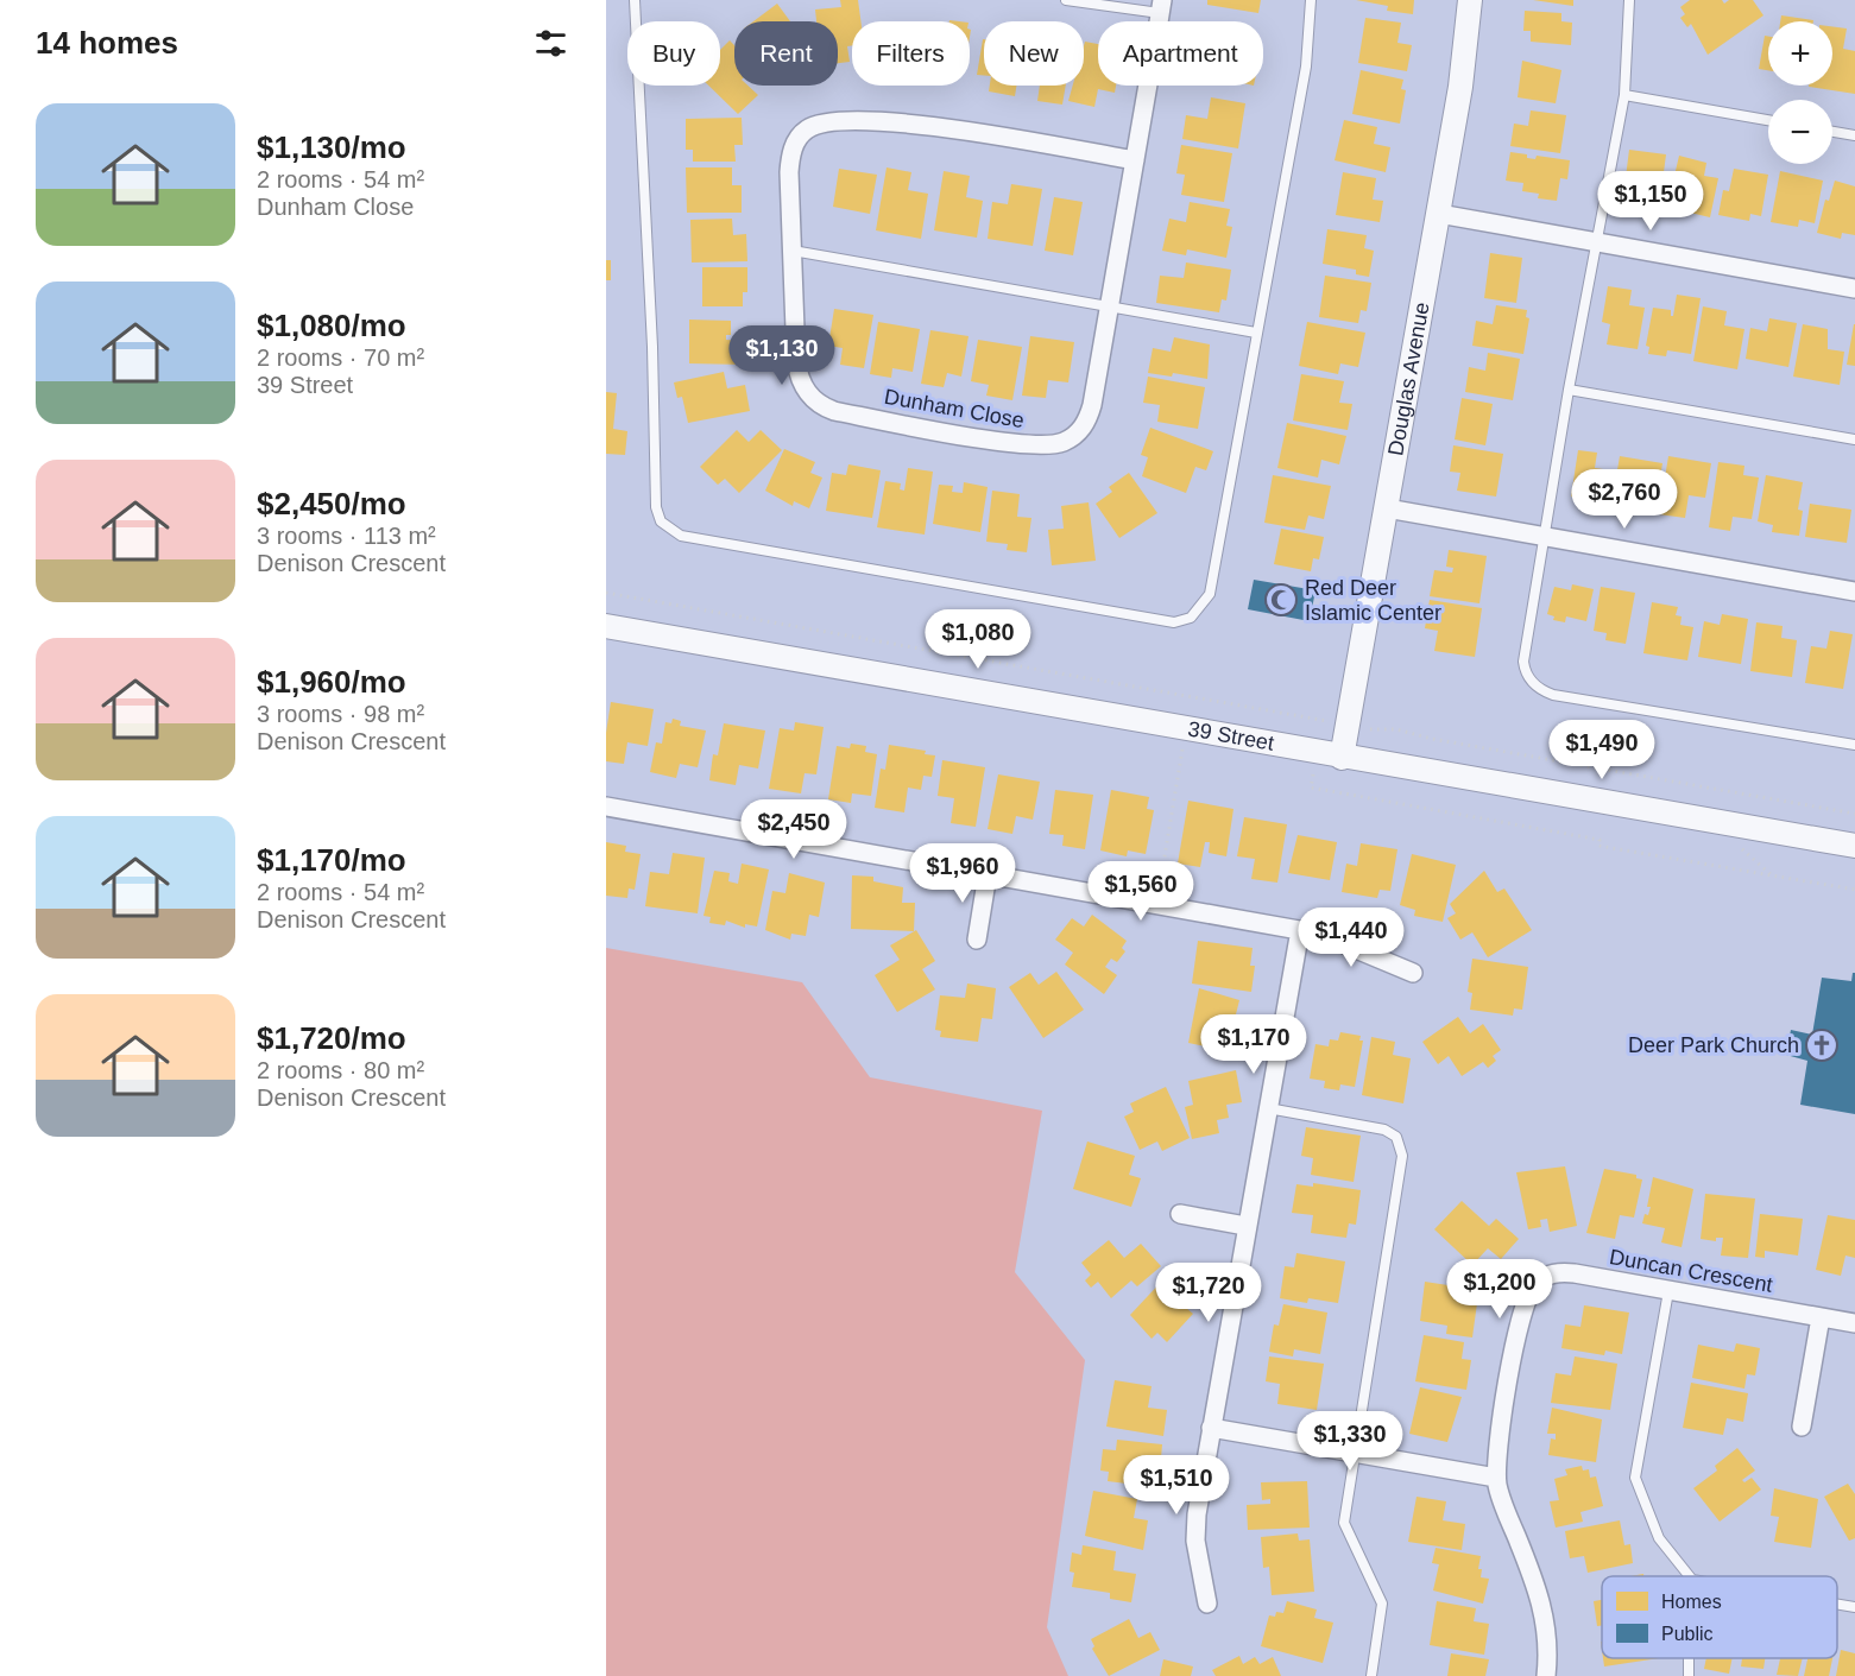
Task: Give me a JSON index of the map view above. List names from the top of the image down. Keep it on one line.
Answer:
{"streets":{"street":["Douglas Avenue","Dunham Close","39 Street","Duncan Crescent"]},"crossings":[["Douglas Avenue","39 Street"]],"places":{"mosque":["Red Deer Islamic Center"],"church":["Deer Park Church"]},"legend":["Homes","Public"],"page":{"heading":"14 homes","map_buttons":["+","−"],"chip":["Buy","Rent","Filters","New","Apartment"],"list":[{"name":"$1,130/mo","note":"2 rooms · 54 m² · Dunham Close"},{"name":"$1,080/mo","note":"2 rooms · 70 m² · 39 Street"},{"name":"$2,450/mo","note":"3 rooms · 113 m² · Denison Crescent"},{"name":"$1,960/mo","note":"3 rooms · 98 m² · Denison Crescent"},{"name":"$1,170/mo","note":"2 rooms · 54 m² · Denison Crescent"},{"name":"$1,720/mo","note":"2 rooms · 80 m² · Denison Crescent"}],"price":["$1,150","$1,130","$2,760","$1,080","$1,490","$2,450","$1,960","$1,560","$1,440","$1,170","$1,200","$1,720","$1,330","$1,510"]}}
